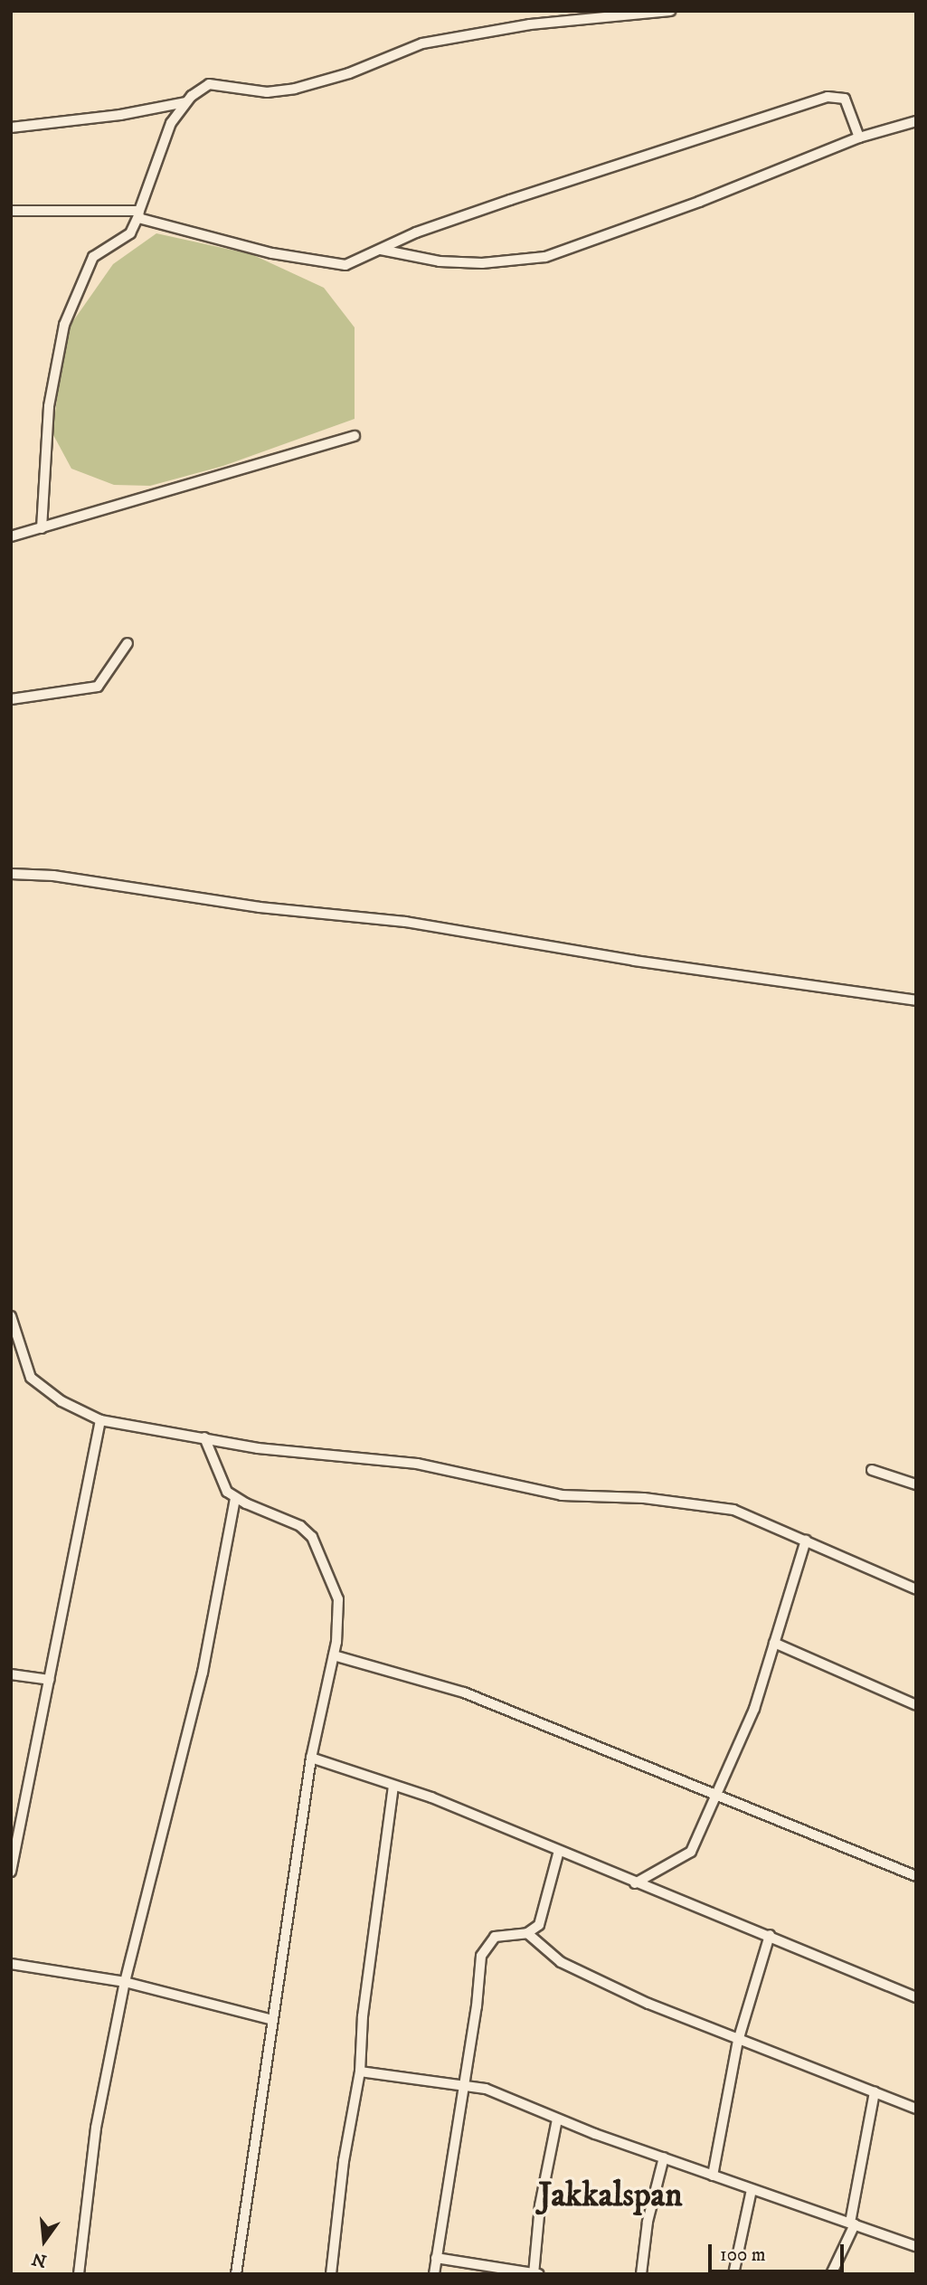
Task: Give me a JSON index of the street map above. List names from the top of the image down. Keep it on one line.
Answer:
{"districts":["Jakkalspan"],"scale_bar":"100 m","north":"bottom"}
